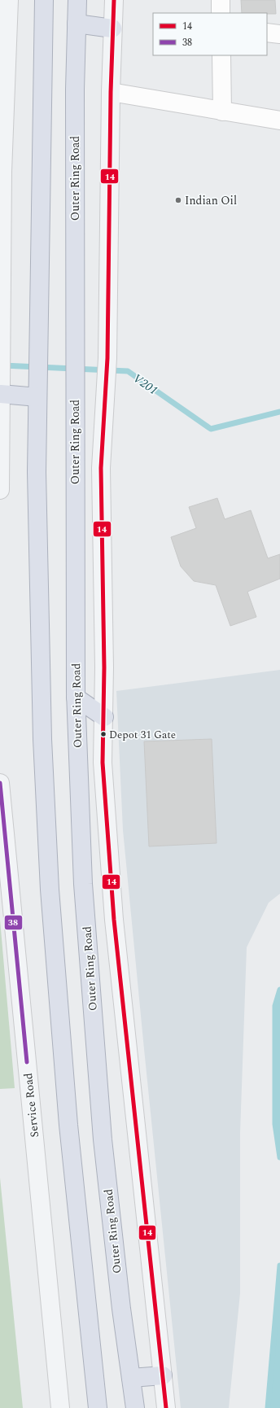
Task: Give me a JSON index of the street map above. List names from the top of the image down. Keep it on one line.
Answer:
{"streets":{"highway":["Outer Ring Road"],"street":["Service Road"]},"water":["V201"],"places":["Indian Oil","Depot 31 Gate"],"lines":["transit line 14","transit line 38"],"legend":["14","38"]}
